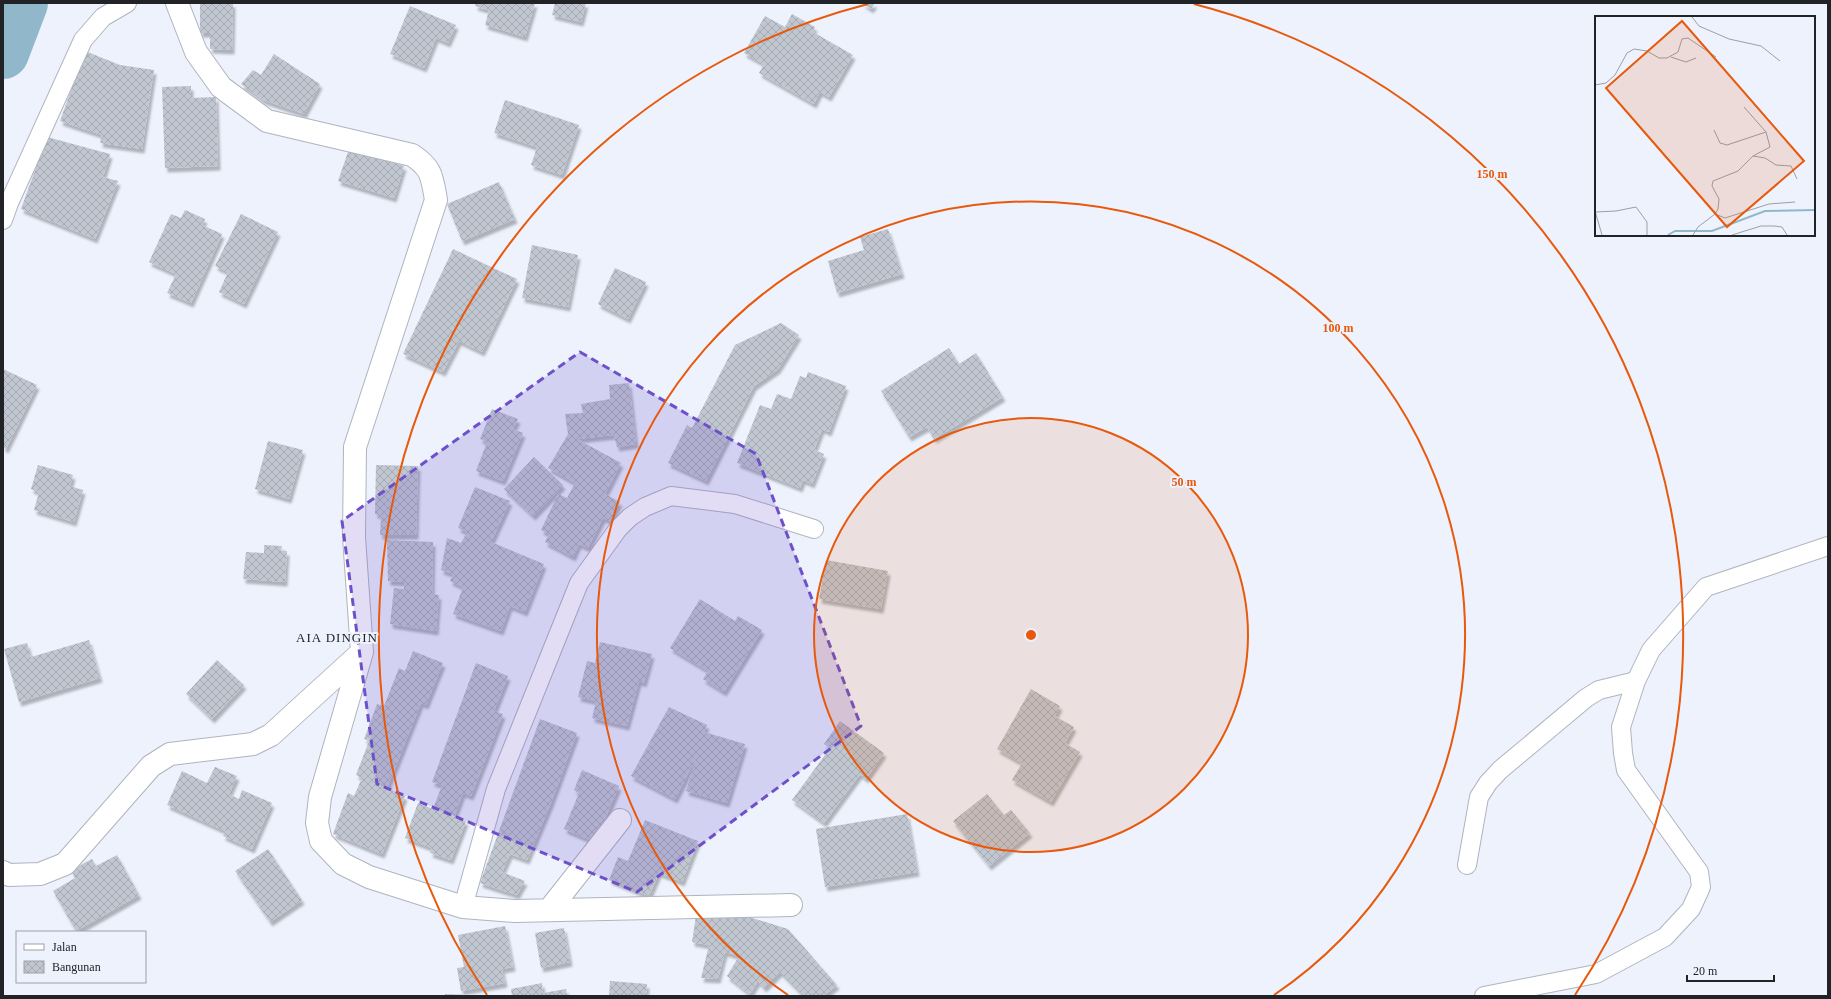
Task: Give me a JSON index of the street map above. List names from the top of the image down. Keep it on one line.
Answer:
{"districts":["AIA DINGIN"],"legend":["Jalan","Bangunan"],"scale_bar":"20 m","rings":["150 m","100 m","50 m"]}
